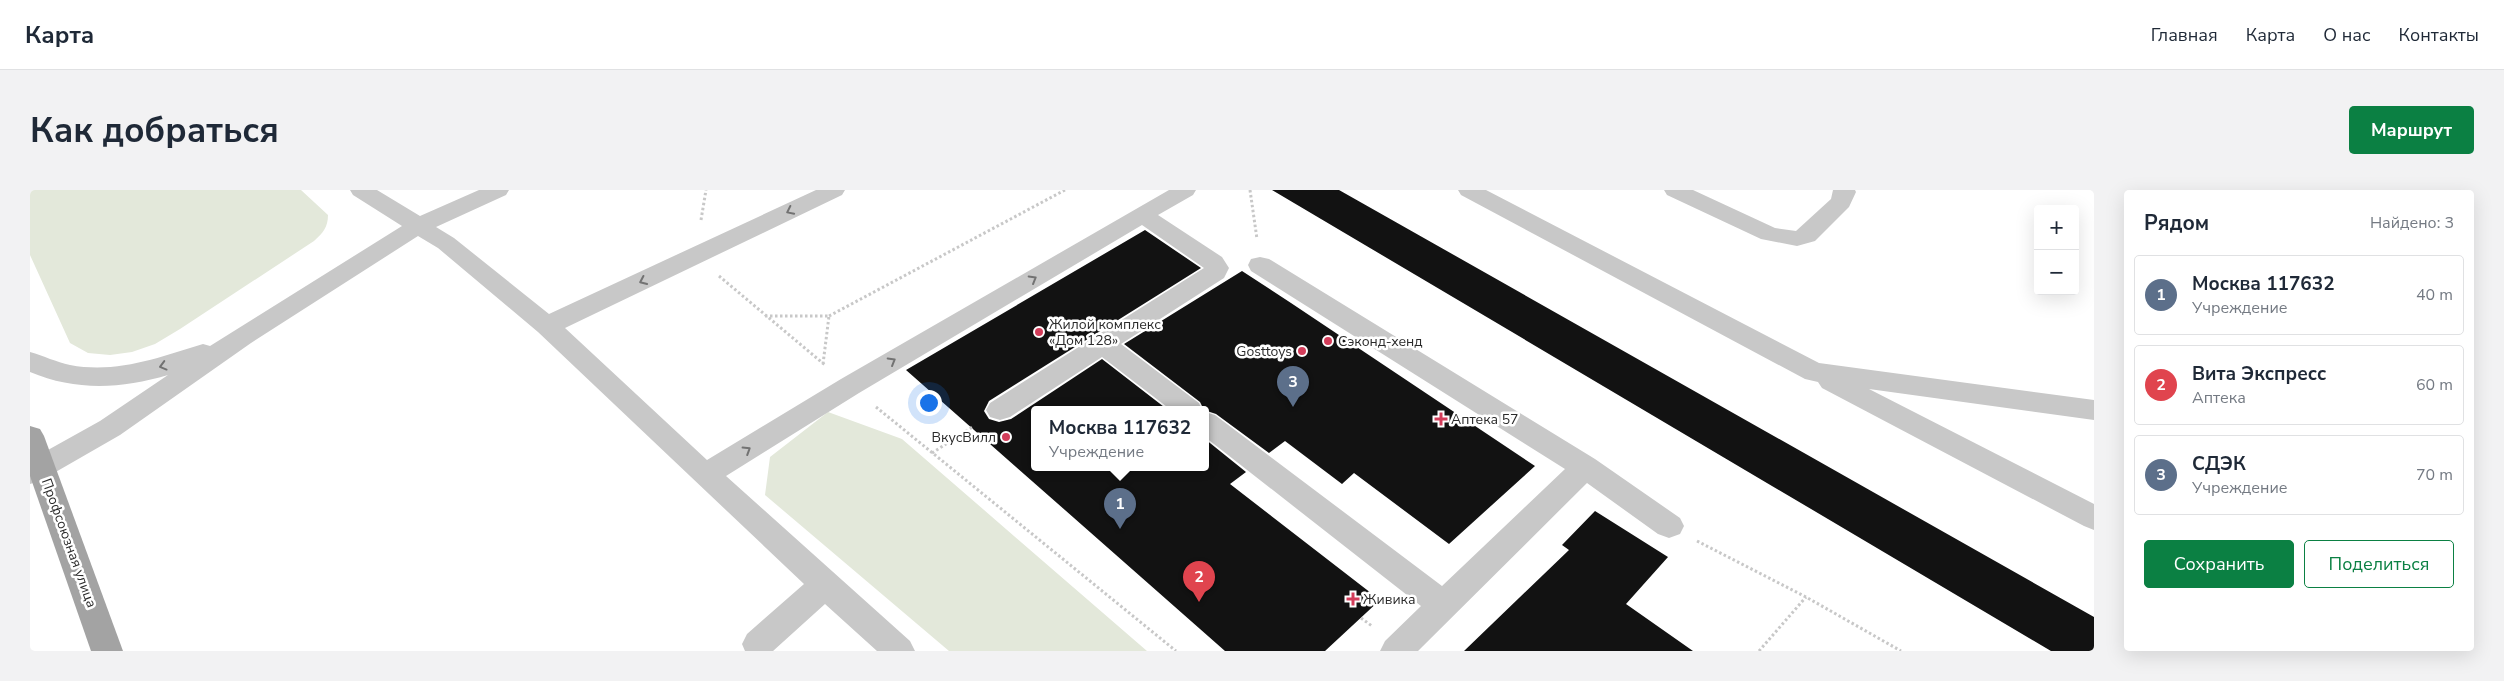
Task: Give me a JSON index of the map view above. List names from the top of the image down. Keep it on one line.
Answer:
{"streets":{"main road":["Профсоюзная улица"]},"places":{"other":["Жилой комплекс «Дом 128»","Сэконд-хенд","Gosttoys","ВкусВилл"],"health":["Аптека 57","Живика"]},"page":{"header":"Карта","nav":["Главная","Карта","О нас","Контакты"],"buttons":["Маршрут",["Сохранить","Поделиться"]],"title":"Как добраться","heading":["Рядом","Найдено: 3"],"map_buttons":["+","−"],"list":[{"mark":"1","name":"Москва 117632","note":"Учреждение","value":"40 m"},{"mark":"2","name":"Вита Экспресс","note":"Аптека","value":"60 m"},{"mark":"3","name":"СДЭК","note":"Учреждение","value":"70 m"}],"pins":["3","1","2"],"popup":["Москва 117632","Учреждение"]}}
